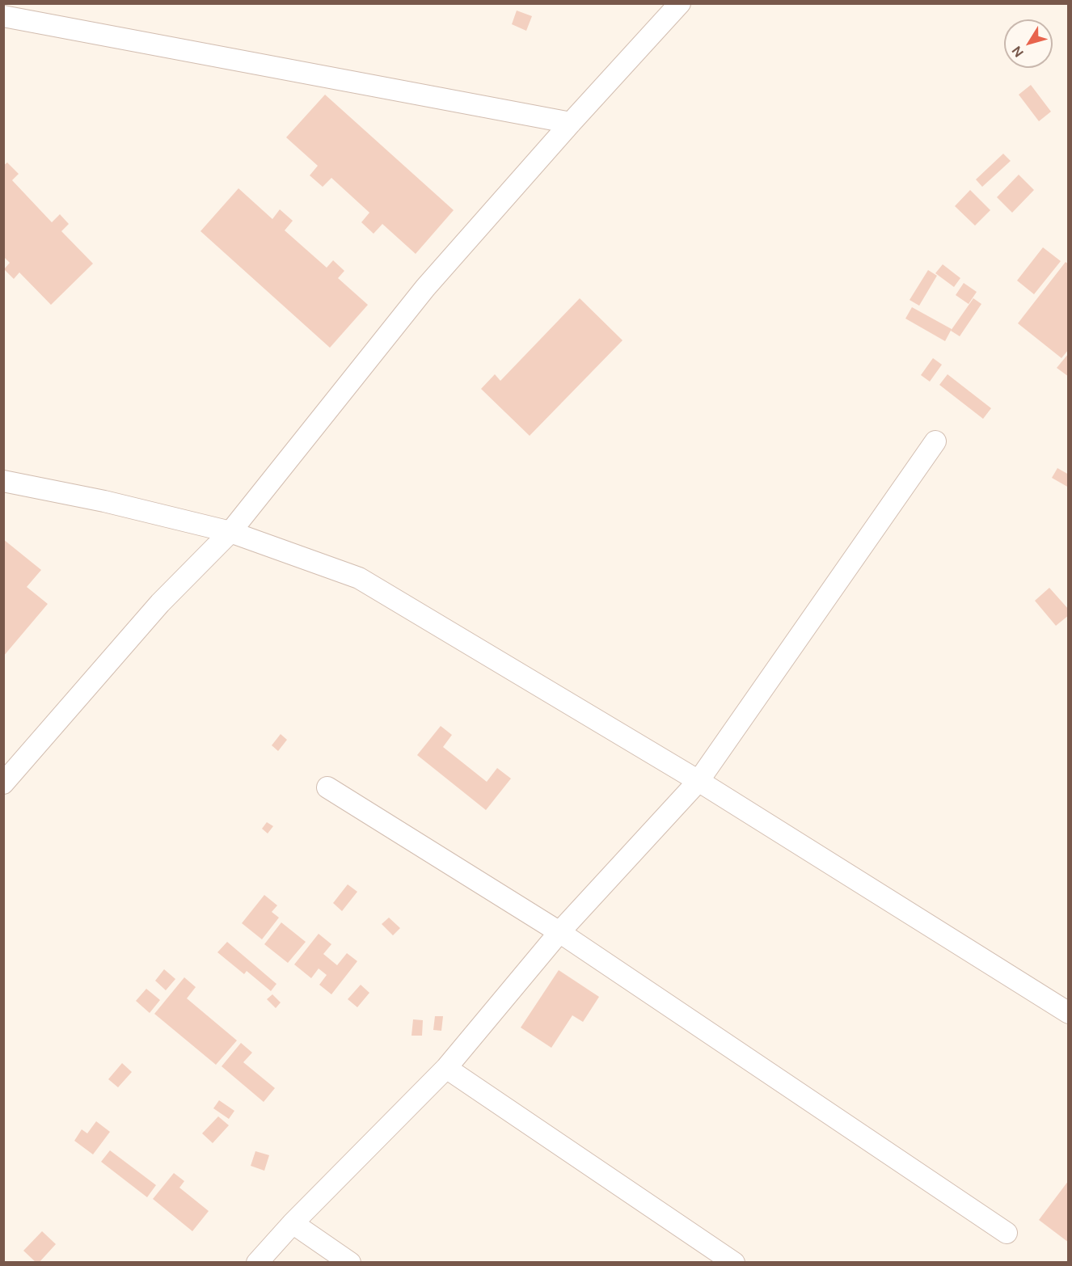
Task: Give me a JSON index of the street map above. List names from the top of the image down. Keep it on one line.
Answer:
{"north":"bottom left"}
